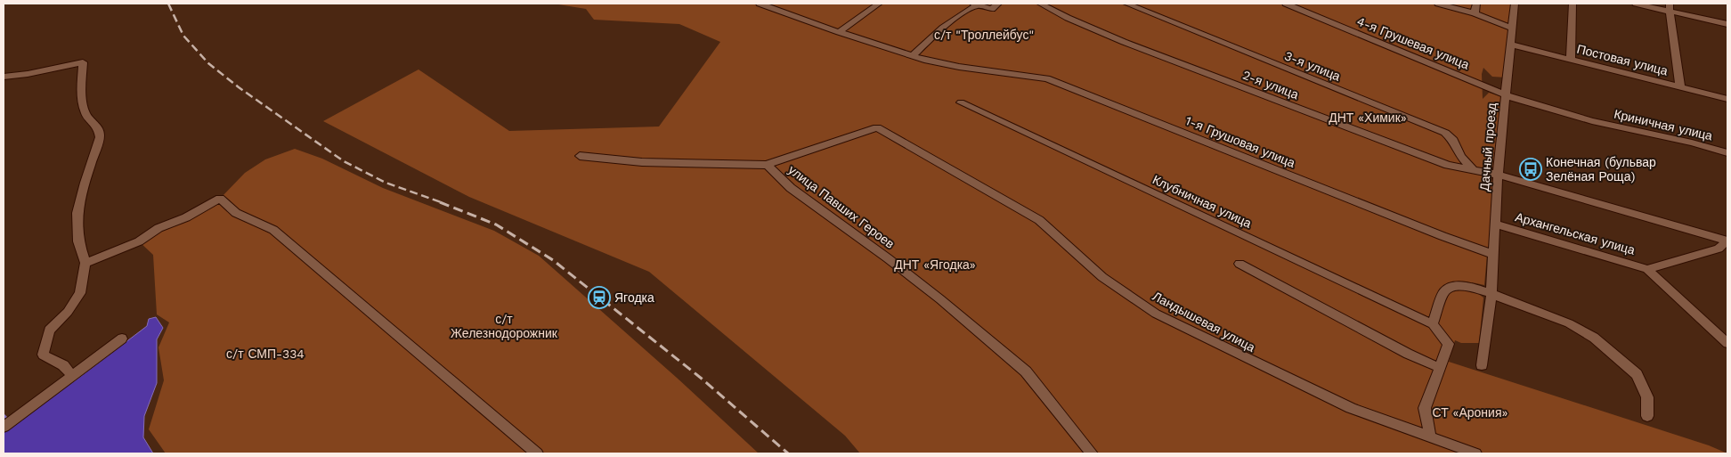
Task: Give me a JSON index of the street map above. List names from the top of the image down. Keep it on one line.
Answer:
{"streets":{"street":["4-я Грушевая улица","Постовая улица","3-я улица","2-я улица","Криничная улица","1-я Грушовая улица","Дачный проезд","Клубничная улица","улица Павших Героев","Архангельская улица","Ландышевая улица"]},"crossings":[["4-я Грушевая улица","Криничная улица"],["4-я Грушевая улица","Дачный проезд"],["Постовая улица","Дачный проезд"],["3-я улица","2-я улица"],["2-я улица","Дачный проезд"],["1-я Грушовая улица","Дачный проезд"],["Дачный проезд","Архангельская улица"],["улица Павших Героев","Ландышевая улица"]],"parks":["с/т \"Троллейбус\"","ДНТ «Химик»","ДНТ «Ягодка»","с/т Железнодорожник","с/т СМП-334","СТ «Арония»"],"places":{"bus stop":["Конечная (бульвар Зелёная Роща)"],"station":["Ягодка"]}}
